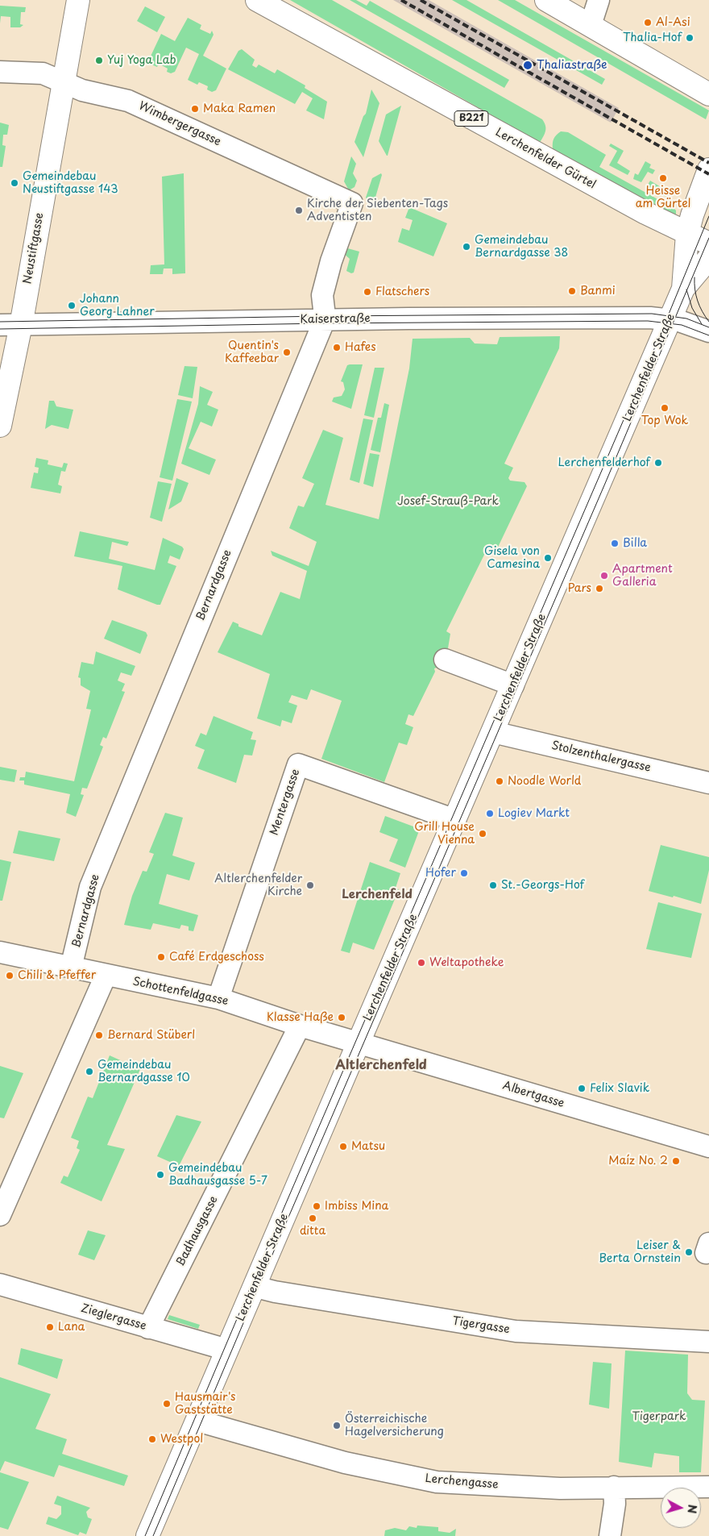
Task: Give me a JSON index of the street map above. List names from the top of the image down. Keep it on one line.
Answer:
{"streets":{"main road":["B221","Lerchenfelder Gürtel","Neustiftgasse","Lerchenfelder Straße"],"street":["Wimbergergasse","Kaiserstraße","Bernardgasse","Stolzenthalergasse","Mentergasse","Schottenfeldgasse","Albertgasse","Badhausgasse","Zieglergasse","Tigergasse","Lerchengasse"]},"crossings":[["Wimbergergasse","Neustiftgasse"],["Wimbergergasse","Bernardgasse"],["Lerchenfelder Gürtel","Lerchenfelder Straße"],["Neustiftgasse","Kaiserstraße"],["Kaiserstraße","Lerchenfelder Straße"],["Kaiserstraße","Bernardgasse"],["Lerchenfelder Straße","Stolzenthalergasse"],["Lerchenfelder Straße","Mentergasse"],["Lerchenfelder Straße","Schottenfeldgasse"],["Lerchenfelder Straße","Albertgasse"],["Lerchenfelder Straße","Zieglergasse"],["Lerchenfelder Straße","Tigergasse"],["Lerchenfelder Straße","Lerchengasse"],["Bernardgasse","Schottenfeldgasse"],["Mentergasse","Schottenfeldgasse"],["Schottenfeldgasse","Albertgasse"],["Schottenfeldgasse","Badhausgasse"],["Badhausgasse","Zieglergasse"]],"districts":["Lerchenfeld","Altlerchenfeld"],"parks":["Josef-Strauß-Park","Tigerpark"],"places":["Al-Asi","Thalia-Hof","Yuj Yoga Lab","Thaliastraße","Maka Ramen","Heisse am Gürtel","Gemeindebau Neustiftgasse 143","Kirche der Siebenten-Tags Adventisten","Gemeindebau Bernardgasse 38","Banmi","Flatschers","Johann Georg Lahner","Hafes","Quentin's Kaffeebar","Top Wok","Lerchenfelderhof","Billa","Gisela von Camesina","Apartment Galleria","Pars","Noodle World","Logiev Markt","Grill House Vienna","Hofer","Altlerchenfelder Kirche","St.-Georgs-Hof","Café Erdgeschoss","Weltapotheke","Chili & Pfeffer","Klasse Haße","Bernard Stüberl","Gemeindebau Bernardgasse 10","Felix Slavik","Matsu","Maíz No. 2","Gemeindebau Badhausgasse 5-7","Imbiss Mina","ditta","Leiser & Berta Ornstein","Lana","Hausmair's Gaststätte","Österreichische Hagelversicherung","Westpol"],"north":"right"}
